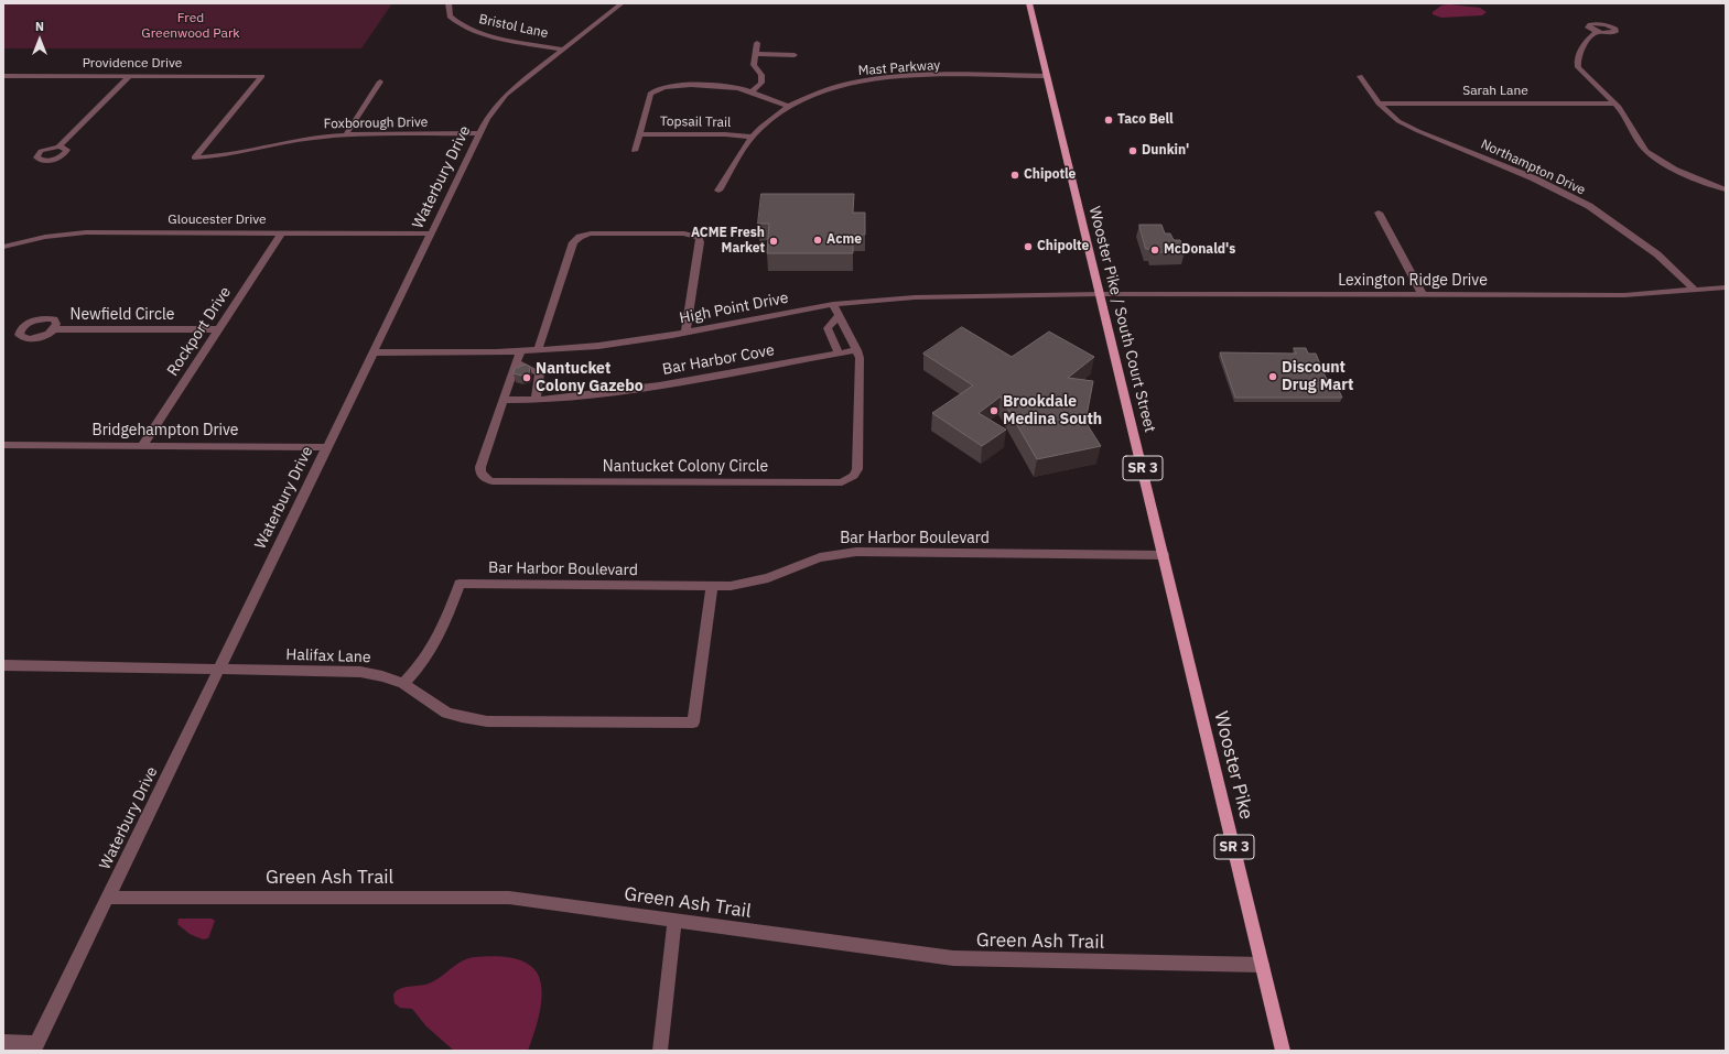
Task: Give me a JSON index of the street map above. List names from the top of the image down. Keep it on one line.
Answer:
{"streets":{"main road":["Wooster Pike / South Court Street","SR 3","Wooster Pike"],"street":["Bristol Lane","Providence Drive","Mast Parkway","Sarah Lane","Topsail Trail","Foxborough Drive","Northampton Drive","Waterbury Drive","Gloucester Drive","Lexington Ridge Drive","High Point Drive","Newfield Circle","Rockport Drive","Bar Harbor Cove","Bridgehampton Drive","Nantucket Colony Circle","Bar Harbor Boulevard","Halifax Lane","Green Ash Trail"]},"crossings":[["Bristol Lane","Waterbury Drive"],["Providence Drive","Foxborough Drive"],["Mast Parkway","Topsail Trail"],["Mast Parkway","Wooster Pike / South Court Street"],["Sarah Lane","Northampton Drive"],["Foxborough Drive","Waterbury Drive"],["Northampton Drive","Lexington Ridge Drive"],["Waterbury Drive","Gloucester Drive"],["Waterbury Drive","High Point Drive"],["Waterbury Drive","Bridgehampton Drive"],["Waterbury Drive","Halifax Lane"],["Waterbury Drive","Green Ash Trail"],["Gloucester Drive","Rockport Drive"],["Lexington Ridge Drive","High Point Drive"],["Lexington Ridge Drive","Wooster Pike / South Court Street"],["High Point Drive","Wooster Pike / South Court Street"],["High Point Drive","Nantucket Colony Circle"],["Newfield Circle","Rockport Drive"],["Wooster Pike / South Court Street","Bar Harbor Boulevard"],["Wooster Pike / South Court Street","Wooster Pike"],["Rockport Drive","Bridgehampton Drive"],["Bar Harbor Cove","Nantucket Colony Circle"],["Bar Harbor Boulevard","Halifax Lane"],["Wooster Pike","Green Ash Trail"]],"parks":["Fred Greenwood Park"],"places":["Taco Bell","Dunkin'","Chipotle","Acme","ACME Fresh Market","Chipolte","McDonald's","Discount Drug Mart","Nantucket Colony Gazebo","Brookdale Medina South"],"north":"top"}
